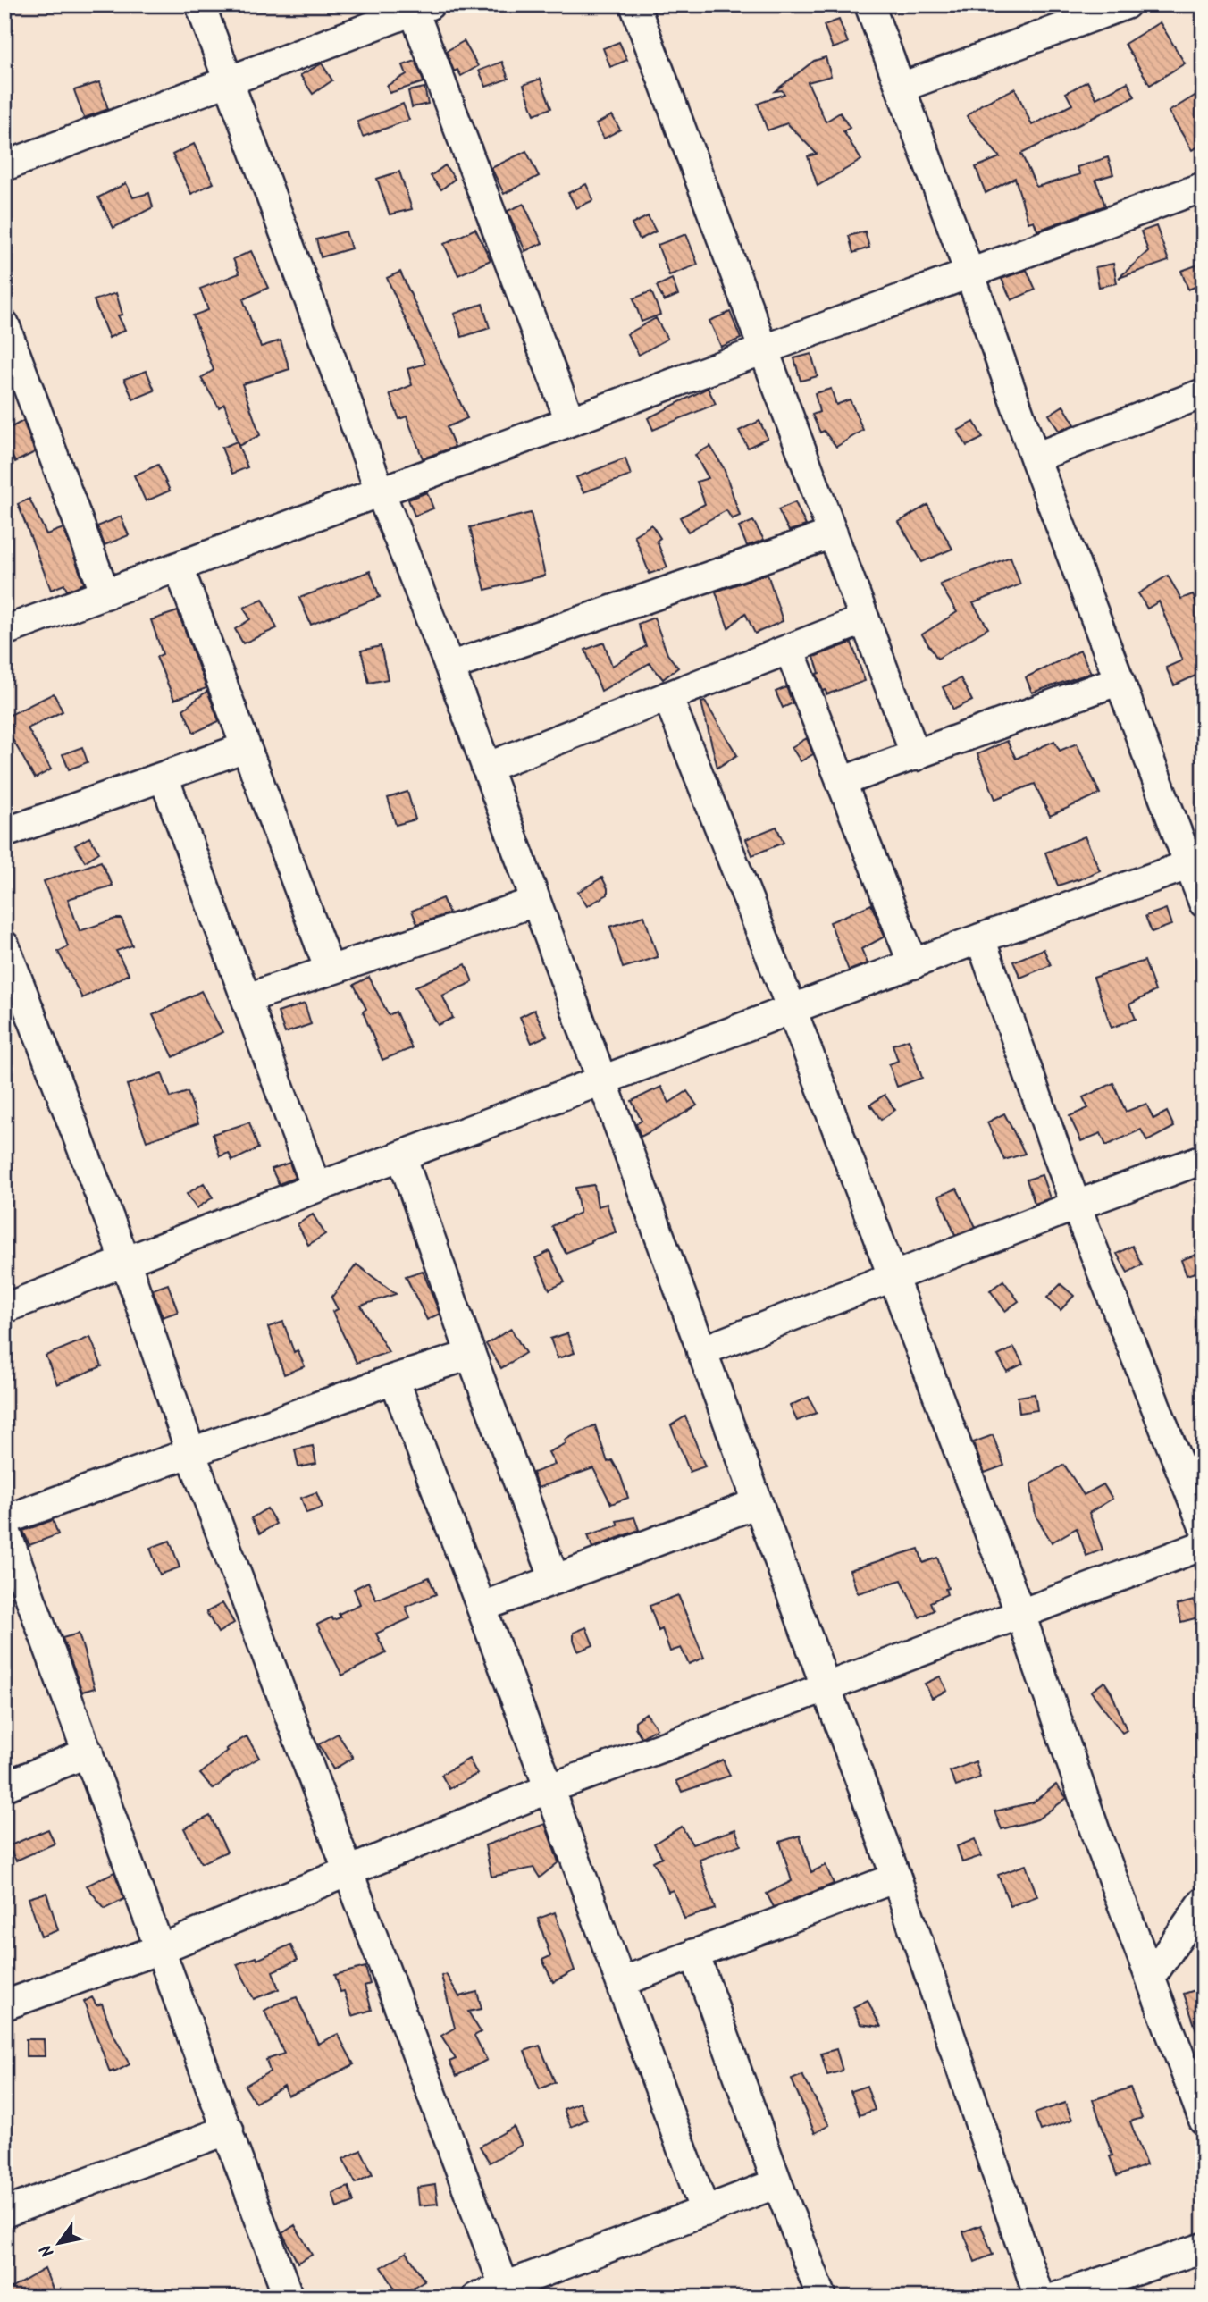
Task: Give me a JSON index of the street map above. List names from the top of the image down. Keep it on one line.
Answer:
{"north":"bottom left"}
